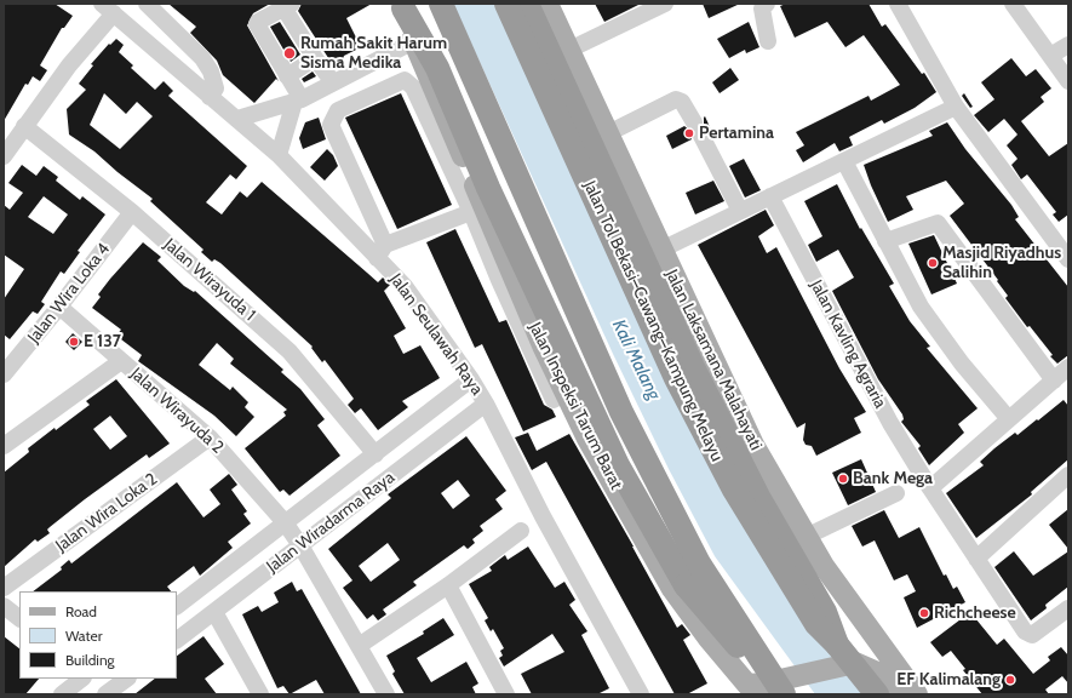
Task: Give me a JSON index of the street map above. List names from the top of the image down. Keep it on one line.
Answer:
{"streets":{"highway":["Jalan Tol Bekasi–Cawang–Kampung Melayu"],"main road":["Jalan Laksamana Malahayati","Jalan Inspeksi Tarum Barat"],"street":["Jalan Wirayuda 1","Jalan Wira Loka 4","Jalan Seulawah Raya","Jalan Kavling Agraria","Jalan Wirayuda 2","Jalan Wira Loka 2","Jalan Wiradarma Raya"]},"crossings":[["Jalan Wirayuda 1","Jalan Wira Loka 4"],["Jalan Wirayuda 1","Jalan Wiradarma Raya"],["Jalan Wira Loka 4","Jalan Wirayuda 2"],["Jalan Seulawah Raya","Jalan Wiradarma Raya"],["Jalan Wirayuda 2","Jalan Wira Loka 2"],["Jalan Wirayuda 2","Jalan Wiradarma Raya"]],"water":["Kali Malang"],"places":["Rumah Sakit Harum Sisma Medika","Pertamina","Masjid Riyadhus Salihin","E 137","Bank Mega","Richcheese","EF Kalimalang"],"legend":["Road","Water","Building"]}
